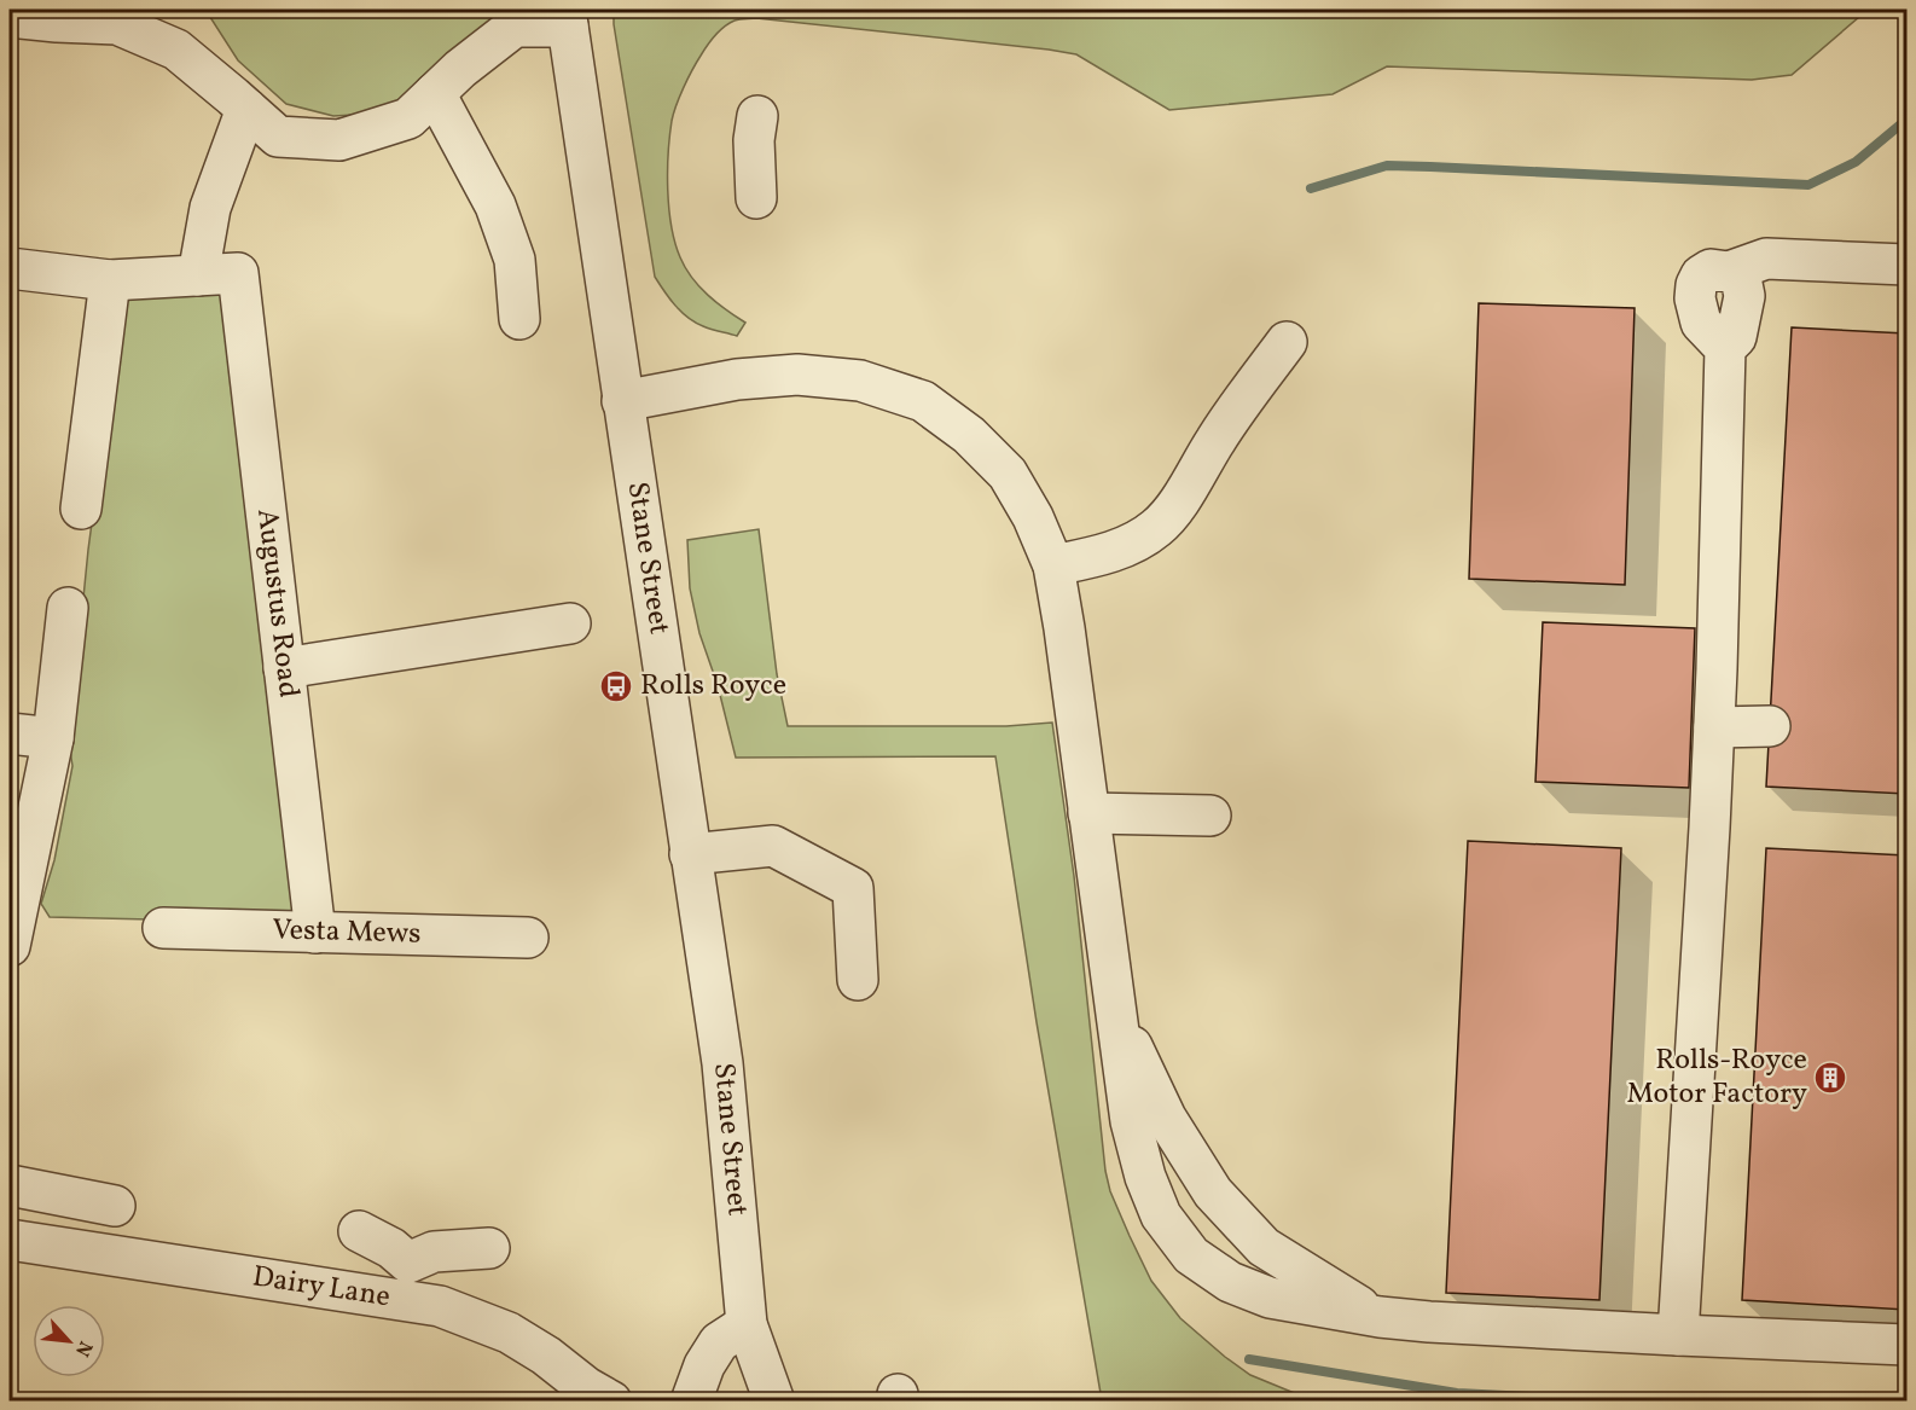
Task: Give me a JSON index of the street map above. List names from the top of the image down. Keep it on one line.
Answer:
{"streets":{"street":["Stane Street","Augustus Road","Vesta Mews","Dairy Lane"]},"crossings":[["Augustus Road","Vesta Mews"]],"places":{"bus stop":["Rolls Royce"],"building":["Rolls-Royce Motor Factory"]},"north":"bottom right"}
